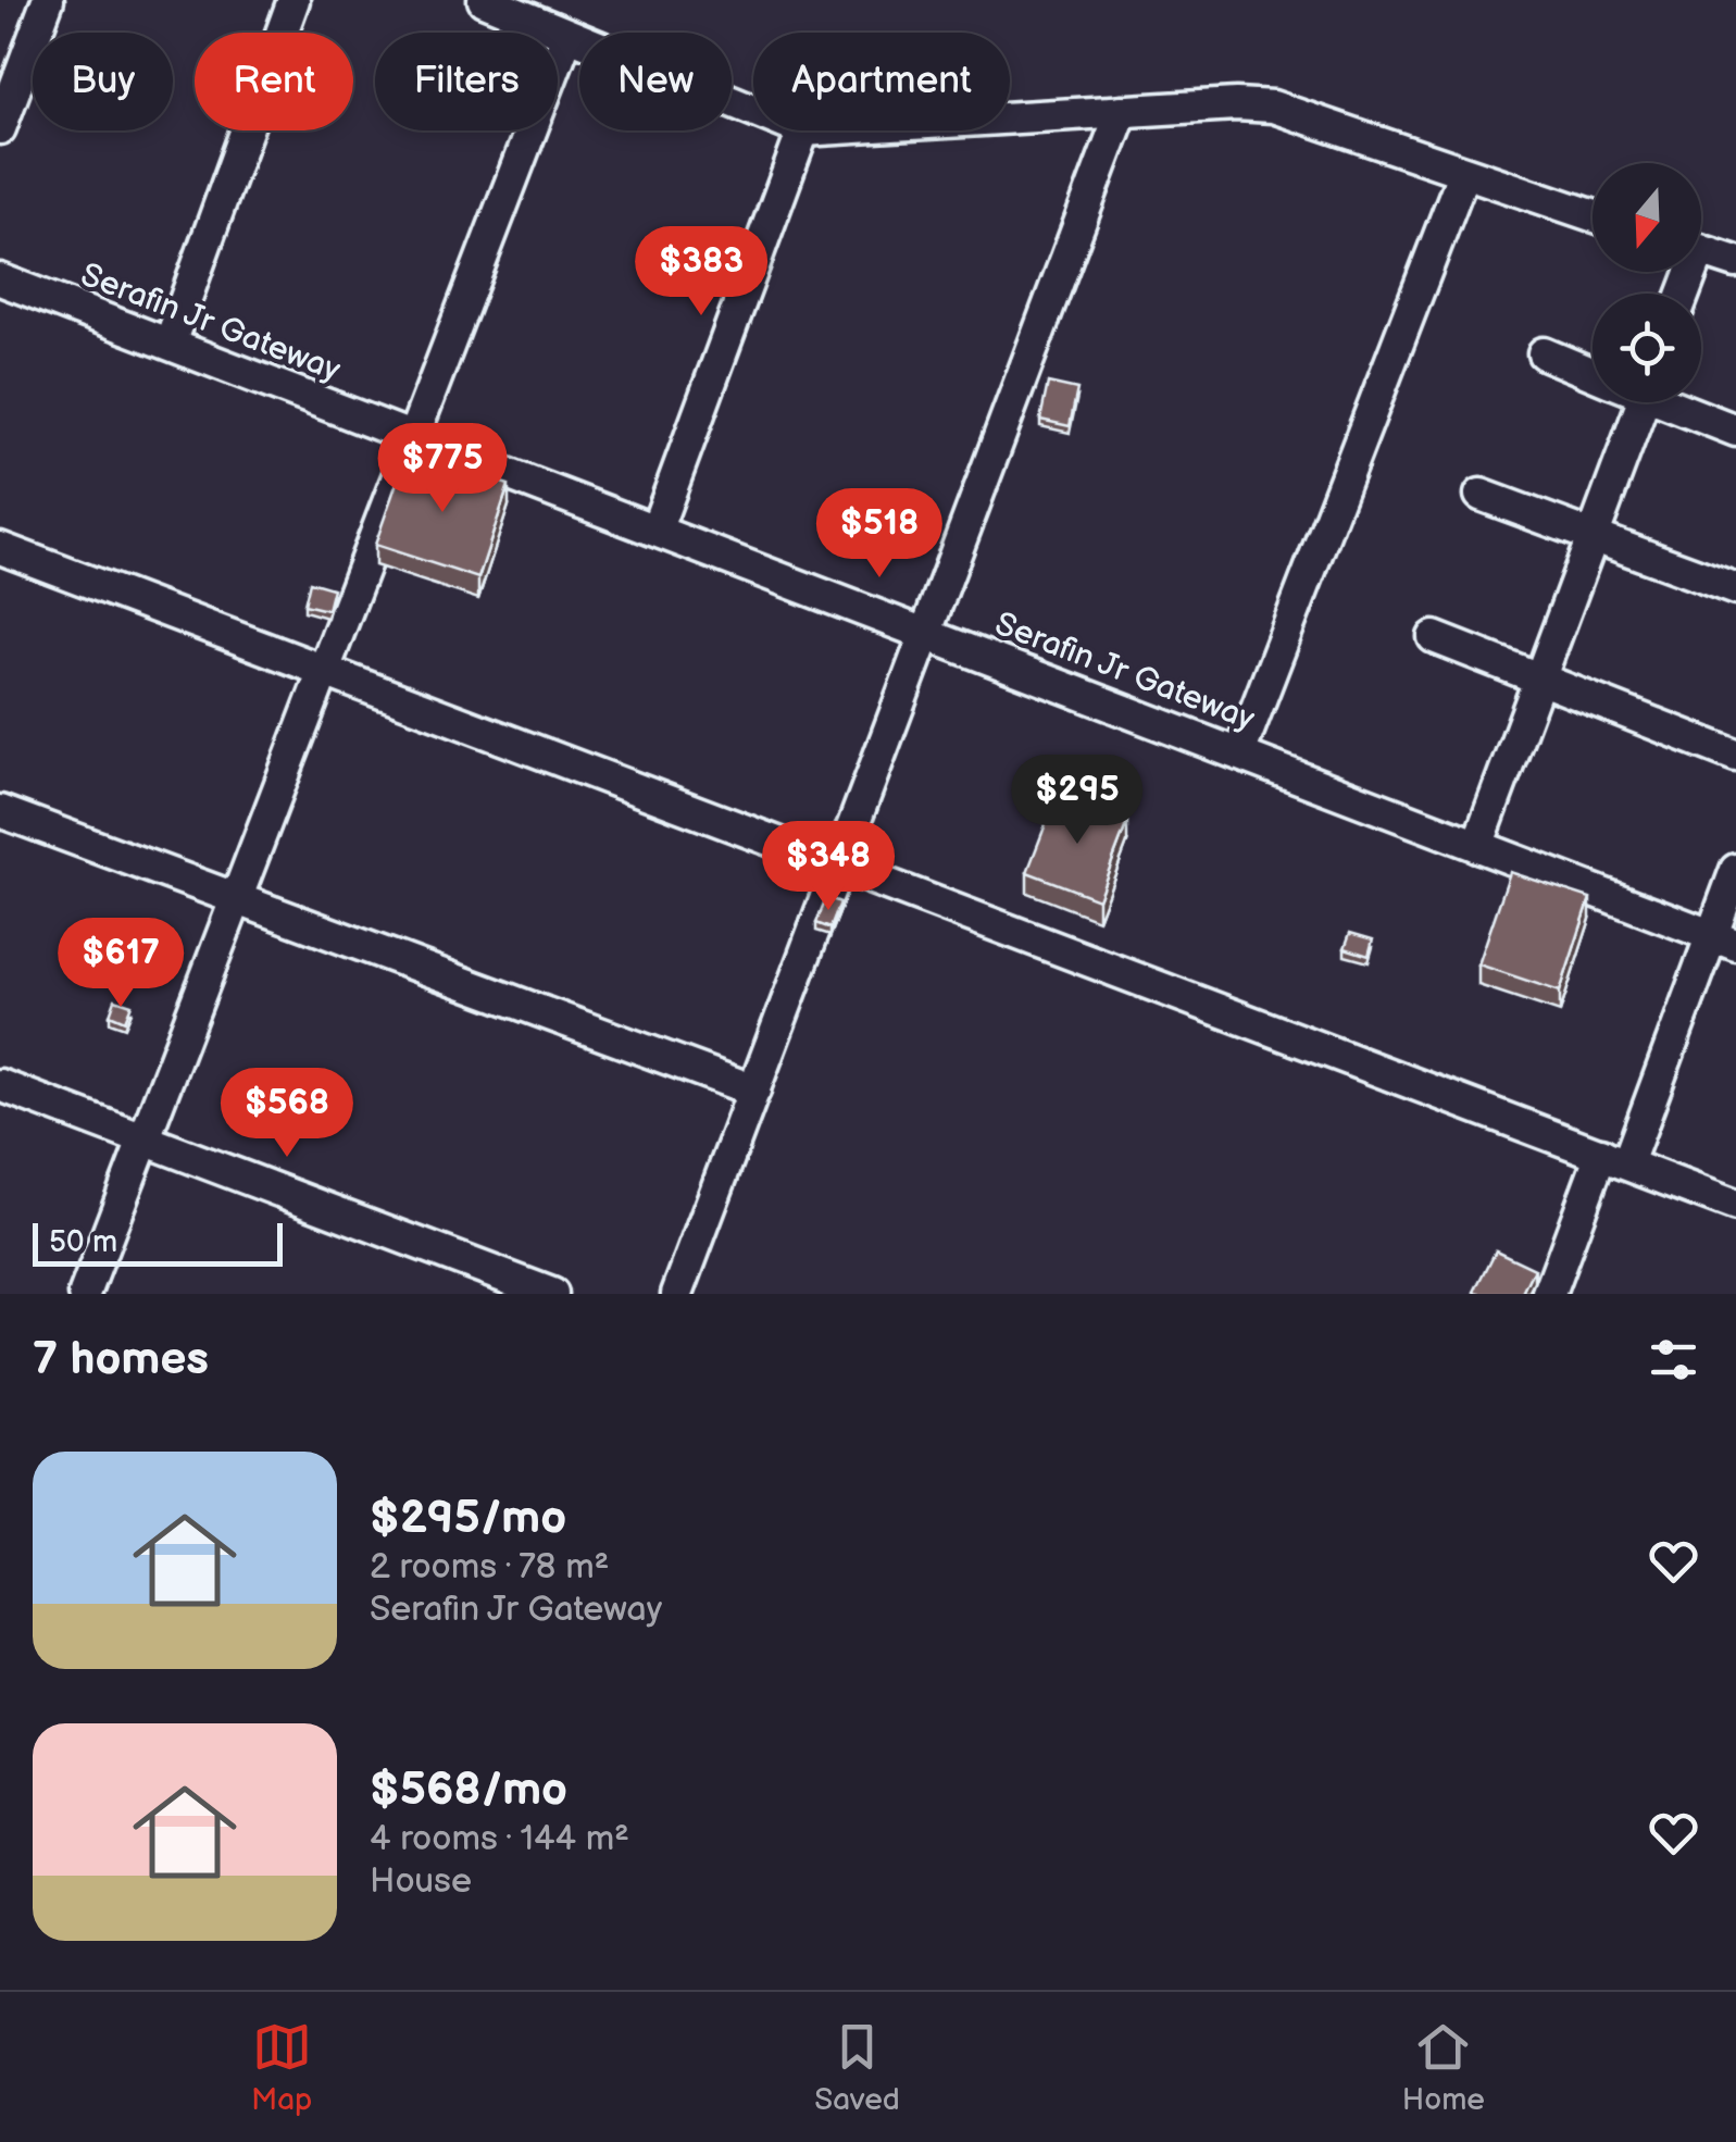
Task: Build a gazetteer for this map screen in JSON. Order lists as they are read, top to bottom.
{
  "streets": {
    "street": ["Serafin Jr Gateway"]
  },
  "scale_bar": "50 m",
  "north": "bottom",
  "page": {
    "chip": [
      "Buy",
      "Rent",
      "Filters",
      "New",
      "Apartment"
    ],
    "price": [
      "$383",
      "$775",
      "$518",
      "$295",
      "$348",
      "$617",
      "$568"
    ],
    "scale": "50 m",
    "heading": "7 homes",
    "list": [
      {
        "name": "$295/mo",
        "note": "2 rooms · 78 m² · Serafin Jr Gateway"
      },
      {
        "name": "$568/mo",
        "note": "4 rooms · 144 m² · House"
      }
    ],
    "tabs": ["Map", "Saved", "Home"]
  }
}
